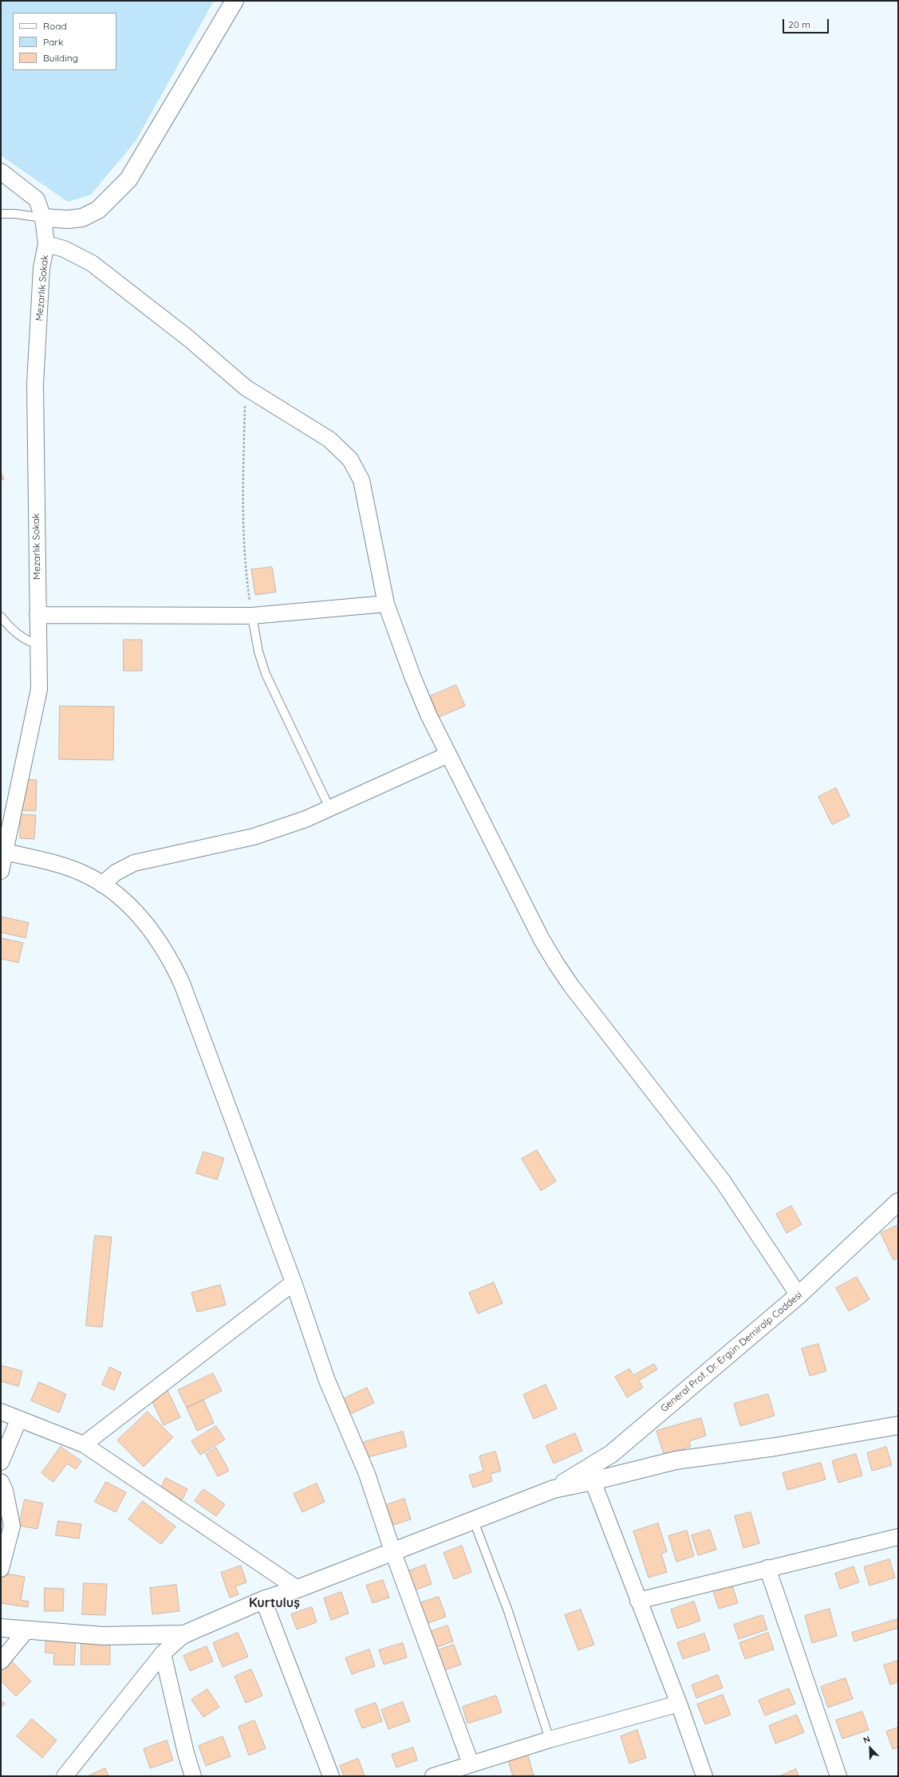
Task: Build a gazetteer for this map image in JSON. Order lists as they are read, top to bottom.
{
  "streets": {
    "street": ["Mezarlık Sokak", "General Prof. Dr. Ergün Demiralp Caddesi"]
  },
  "districts": ["Kurtuluş"],
  "legend": ["Road", "Park", "Building"],
  "scale_bar": "20 m",
  "north": "top left"
}
